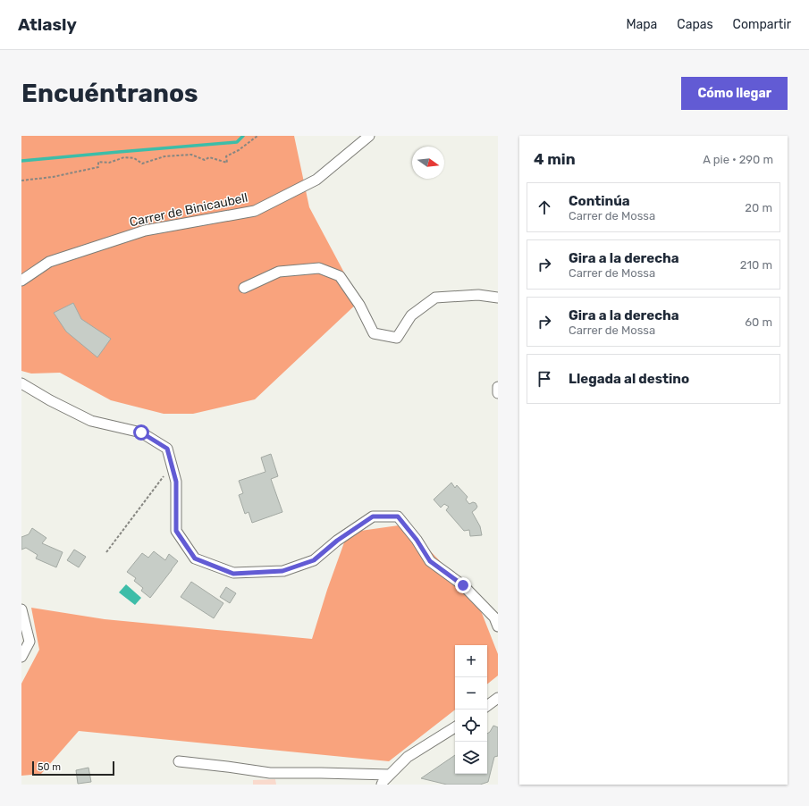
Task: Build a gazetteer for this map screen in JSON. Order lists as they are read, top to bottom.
{
  "streets": {
    "street": ["Carrer de Binicaubell"]
  },
  "scale_bar": "50 m",
  "north": "right",
  "page": {
    "header": "Atlasly",
    "nav": ["Mapa", "Capas", "Compartir"],
    "buttons": "Cómo llegar",
    "title": "Encuéntranos",
    "heading": ["4 min", "A pie · 290 m"],
    "list": [
      ["Continúa", "Carrer de Mossa", "20 m"],
      ["Gira a la derecha", "Carrer de Mossa", "210 m"],
      ["Gira a la derecha", "Carrer de Mossa", "60 m"],
      "Llegada al destino"
    ],
    "map_buttons": ["+", "−"],
    "scale": "50 m"
  }
}
